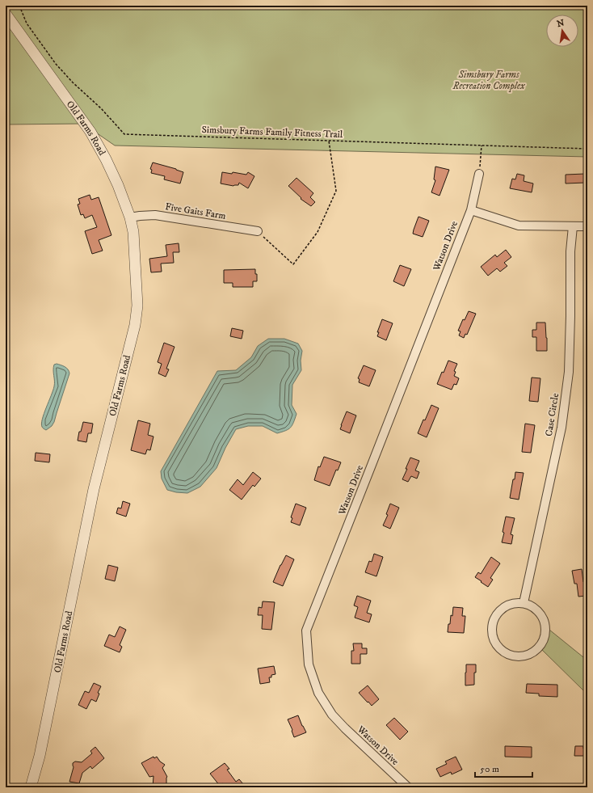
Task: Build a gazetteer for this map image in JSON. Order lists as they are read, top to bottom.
{
  "streets": {
    "street": [
      "Old Farms Road",
      "Five Gaits Farm",
      "Watson Drive",
      "Case Circle"
    ],
    "path": ["Simsbury Farms Family Fitness Trail"]
  },
  "crossings": [
    ["Old Farms Road", "Five Gaits Farm"]
  ],
  "parks": ["Simsbury Farms Recreation Complex"],
  "scale_bar": "50 m",
  "north": "top"
}
